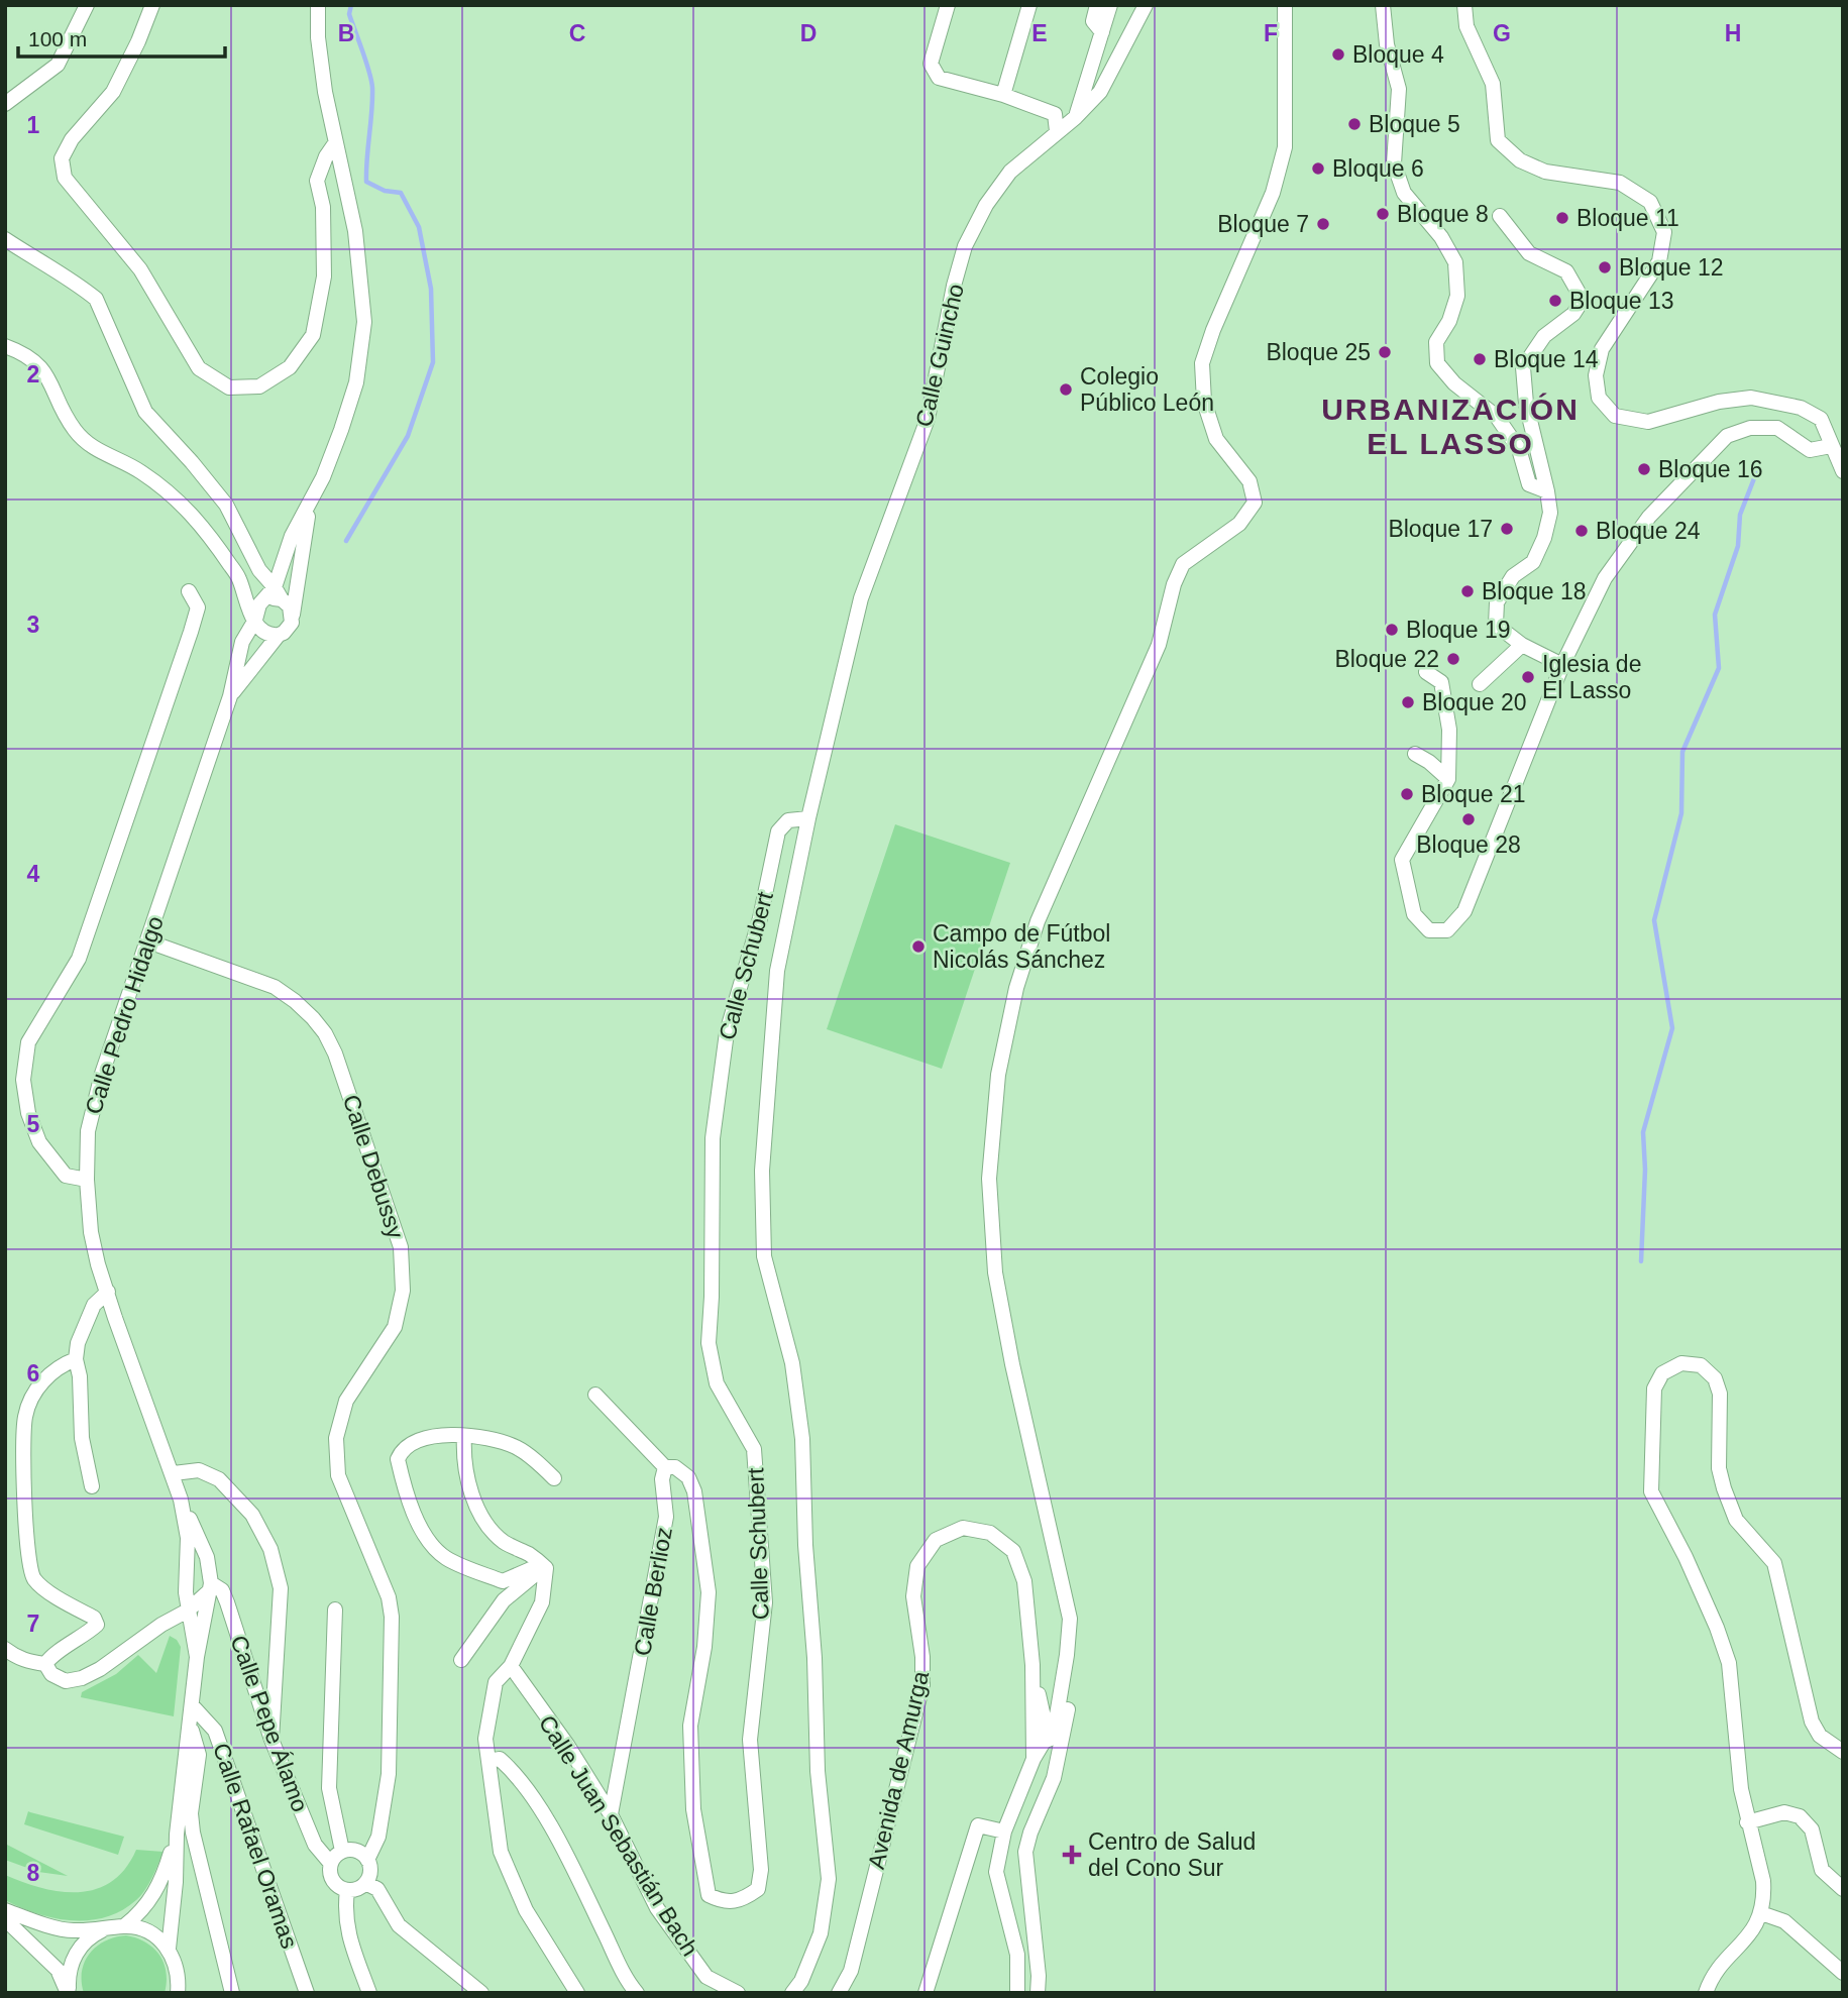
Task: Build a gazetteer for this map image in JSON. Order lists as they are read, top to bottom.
{
  "streets": {
    "street": [
      "Calle Guincho",
      "Calle Schubert",
      "Calle Pedro Hidalgo",
      "Calle Debussy",
      "Calle Berlioz",
      "Calle Pepe Álamo",
      "Avenida de Amurga",
      "Calle Juan Sebastián Bach",
      "Calle Rafael Oramas"
    ]
  },
  "crossings": [
    ["Calle Guincho", "Calle Schubert"],
    ["Calle Schubert", "Calle Berlioz"],
    ["Calle Pedro Hidalgo", "Calle Debussy"],
    ["Calle Pedro Hidalgo", "Calle Pepe Álamo"],
    ["Calle Pedro Hidalgo", "Calle Rafael Oramas"],
    ["Calle Debussy", "Calle Pepe Álamo"],
    ["Calle Berlioz", "Calle Juan Sebastián Bach"]
  ],
  "districts": ["URBANIZACIÓN EL LASSO"],
  "places": {
    "other": [
      "Bloque 4",
      "Bloque 5",
      "Bloque 6",
      "Bloque 8",
      "Bloque 11",
      "Bloque 7",
      "Bloque 12",
      "Bloque 13",
      "Bloque 25",
      "Bloque 14",
      "Colegio Público León",
      "Bloque 16",
      "Bloque 17",
      "Bloque 24",
      "Bloque 18",
      "Bloque 19",
      "Bloque 22",
      "Iglesia de El Lasso",
      "Bloque 20",
      "Bloque 21",
      "Bloque 28",
      "Campo de Fútbol Nicolás Sánchez"
    ],
    "health": ["Centro de Salud del Cono Sur"]
  },
  "scale_bar": "100 m",
  "grid": {
    "columns": [
      "B",
      "C",
      "D",
      "E",
      "F",
      "G",
      "H"
    ],
    "rows": [
      "1",
      "2",
      "3",
      "4",
      "5",
      "6",
      "7",
      "8"
    ]
  }
}
